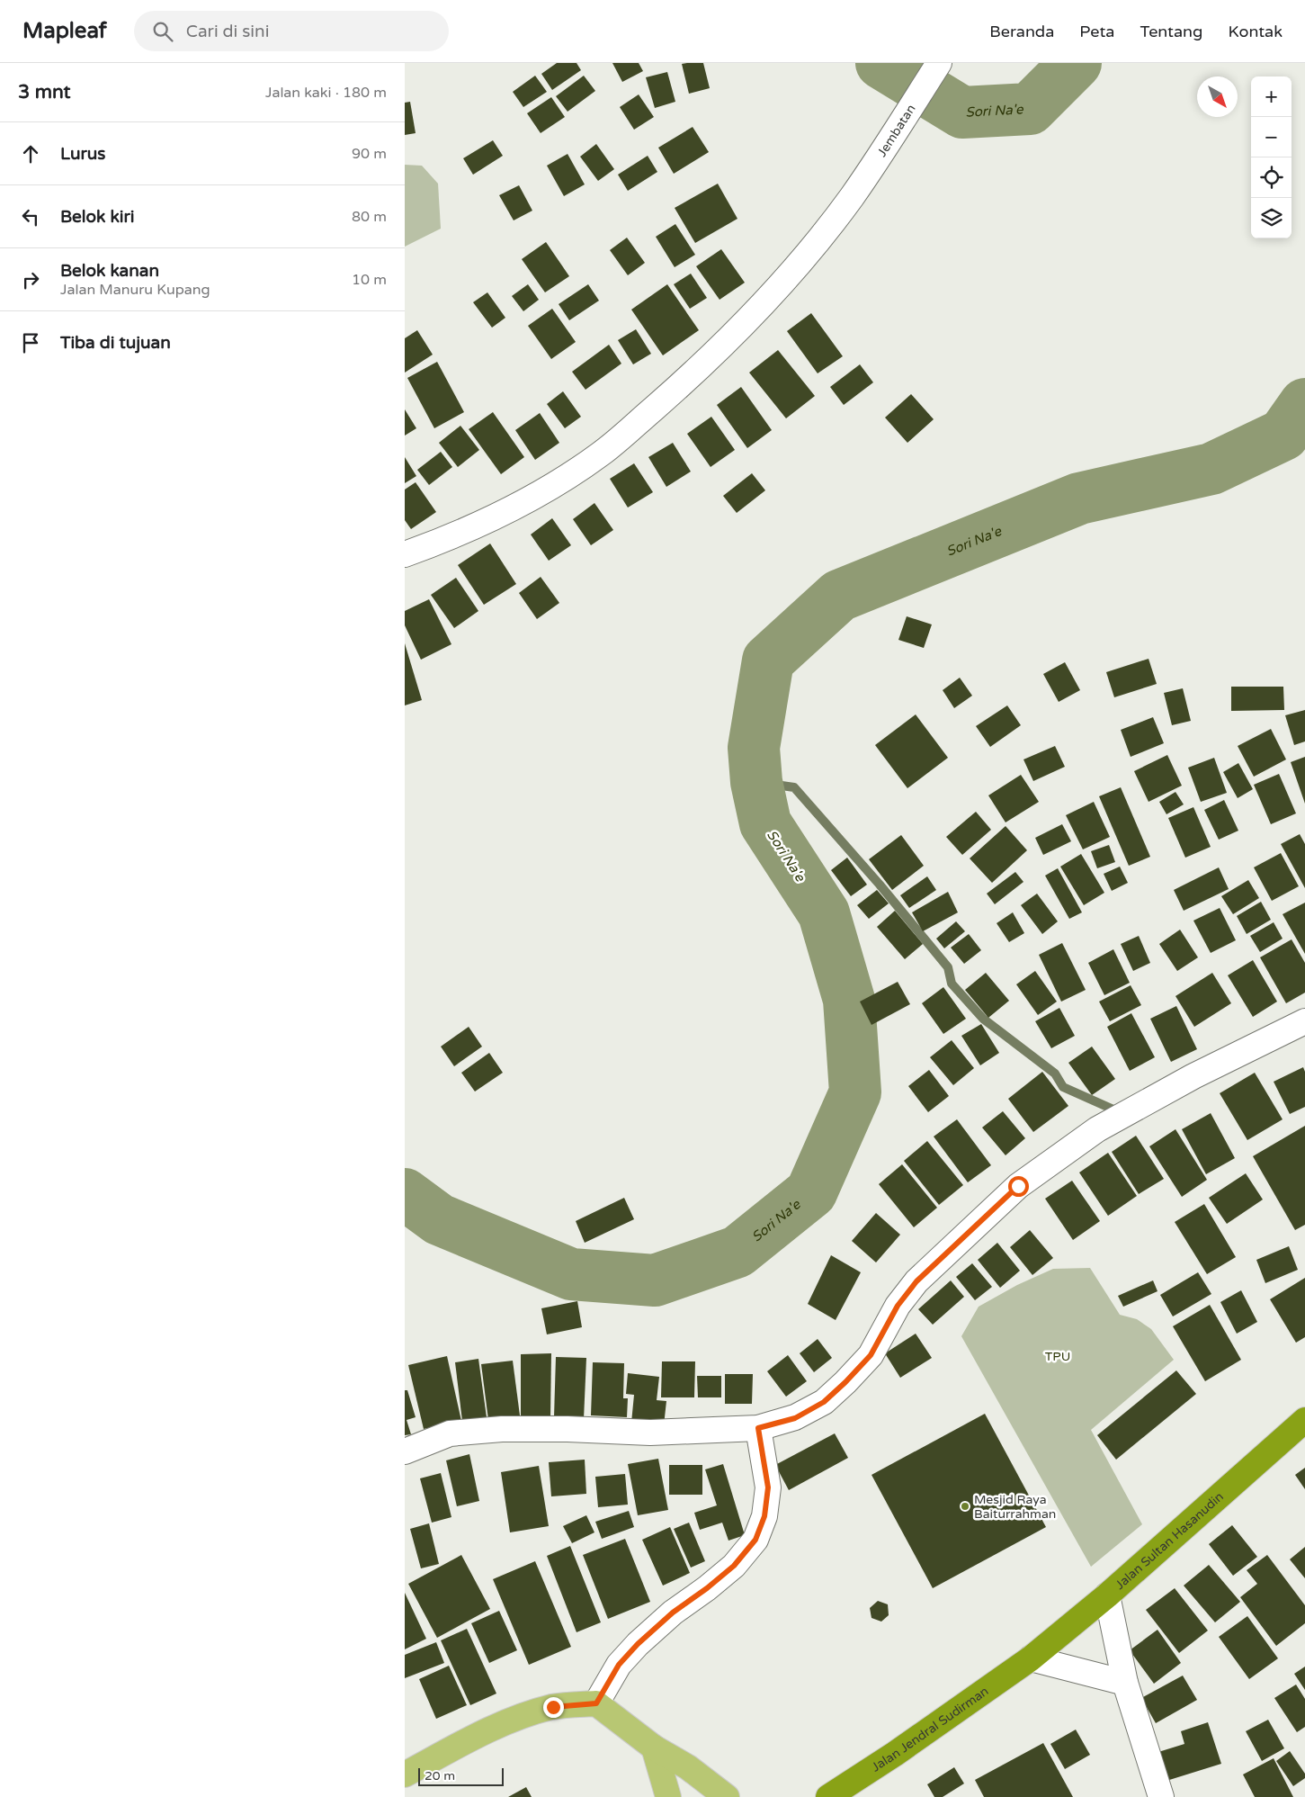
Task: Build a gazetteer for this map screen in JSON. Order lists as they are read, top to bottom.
{
  "streets": {
    "highway": ["Jalan Sultan Hasanudin", "Jalan Jendral Sudirman"],
    "street": ["Jembatan"]
  },
  "crossings": [
    ["Jalan Sultan Hasanudin", "Jalan Jendral Sudirman"]
  ],
  "water": ["Sori Na'e"],
  "parks": ["TPU"],
  "places": ["Mesjid Raya Baiturrahman"],
  "scale_bar": "20 m",
  "north": "bottom right",
  "page": {
    "header": "Mapleaf",
    "search": "Cari di sini",
    "nav": [
      "Beranda",
      "Peta",
      "Tentang",
      "Kontak"
    ],
    "heading": ["3 mnt", "Jalan kaki · 180 m"],
    "map_buttons": ["+", "−"],
    "list": [
      ["Lurus", "90 m"],
      ["Belok kiri", "80 m"],
      ["Belok kanan", "Jalan Manuru Kupang", "10 m"],
      "Tiba di tujuan"
    ],
    "scale": "20 m"
  }
}
